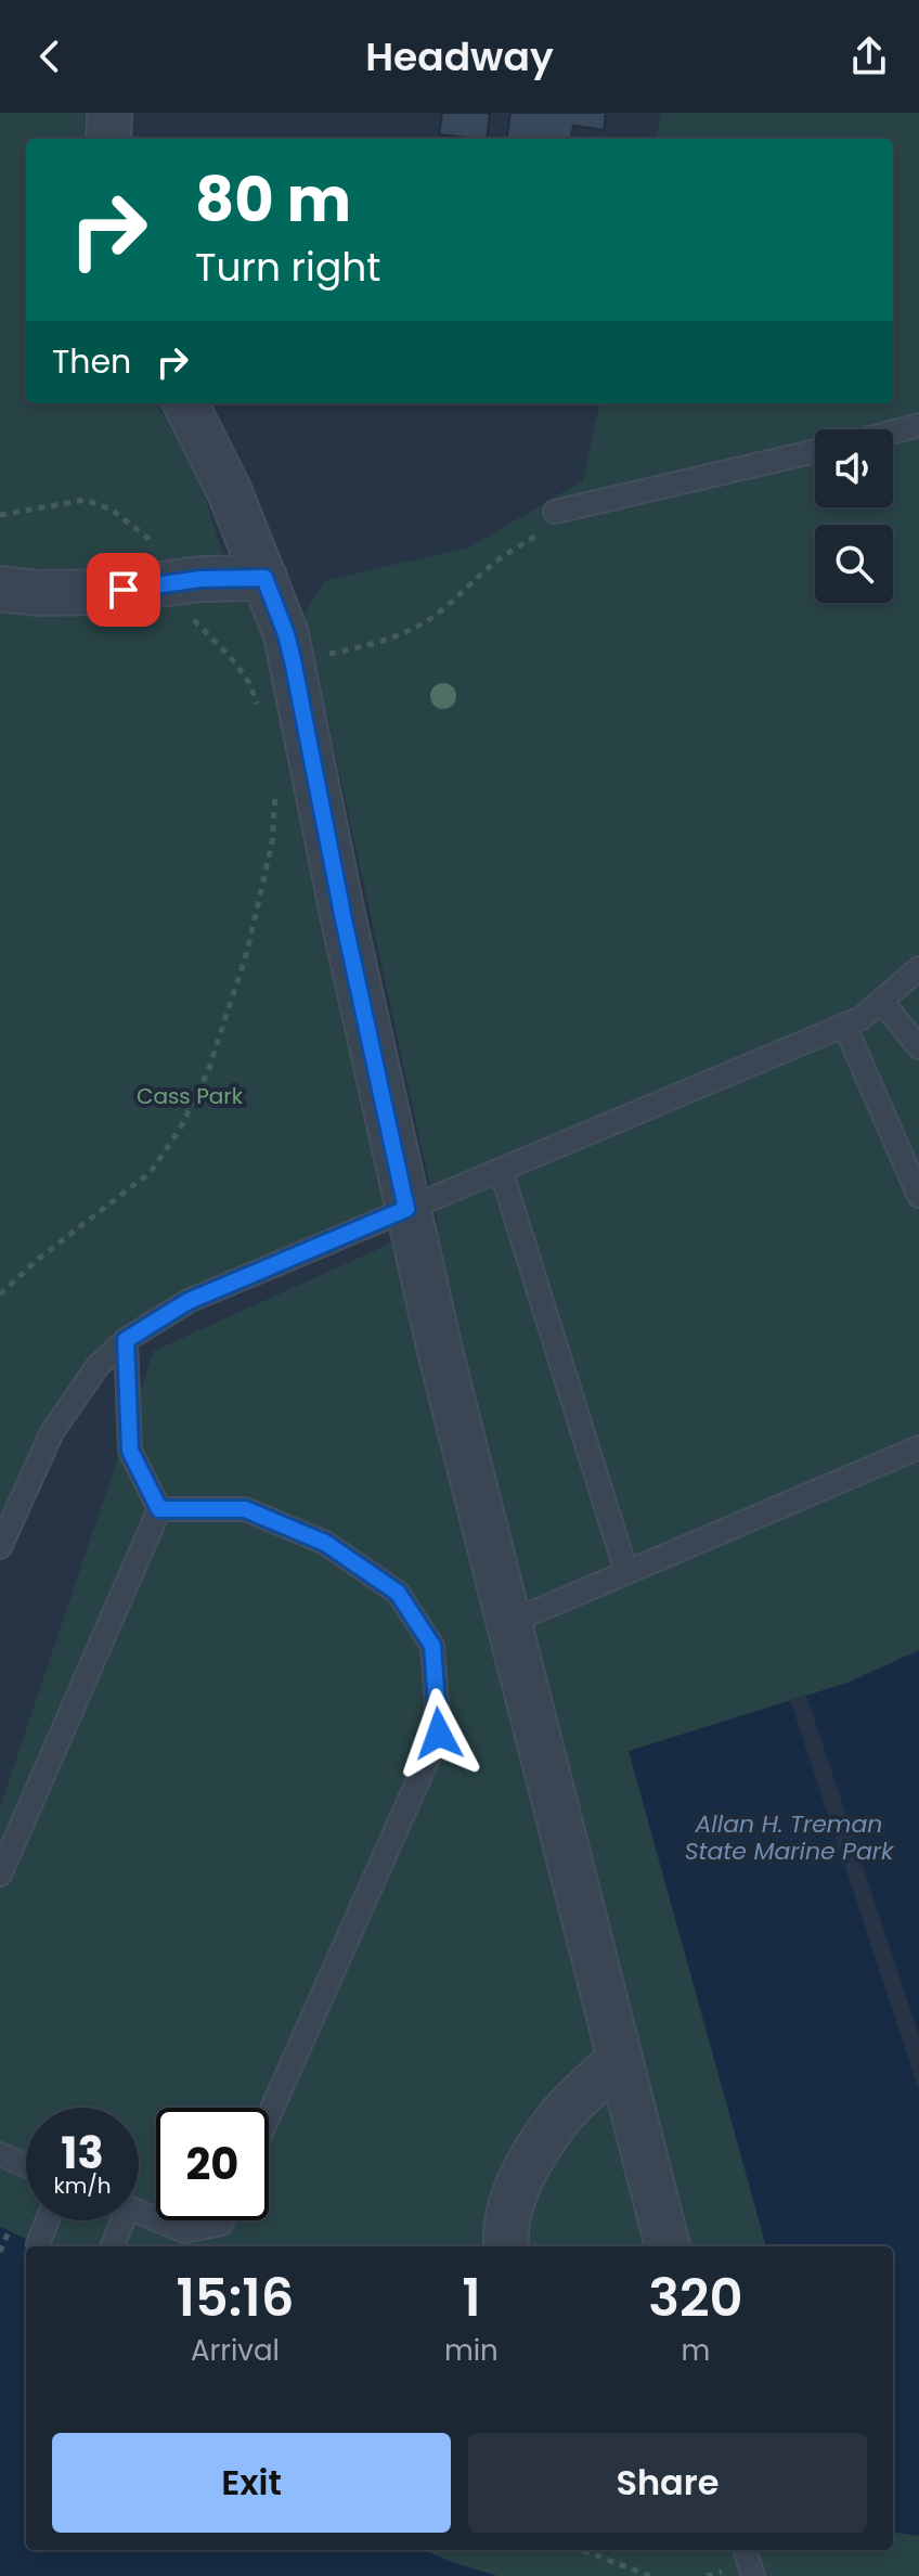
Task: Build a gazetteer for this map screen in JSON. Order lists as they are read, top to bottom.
{
  "water": ["Allan H. Treman State Marine Park"],
  "parks": ["Cass Park"],
  "page": {
    "header": "Headway",
    "turn": ["80 m", "Turn right"],
    "then": "Then",
    "speed": "13 km/h",
    "limit": "20",
    "eta": [
      "15:16",
      "Arrival",
      "1",
      "min",
      "320",
      "m"
    ],
    "buttons": ["Exit", "Share"]
  }
}
